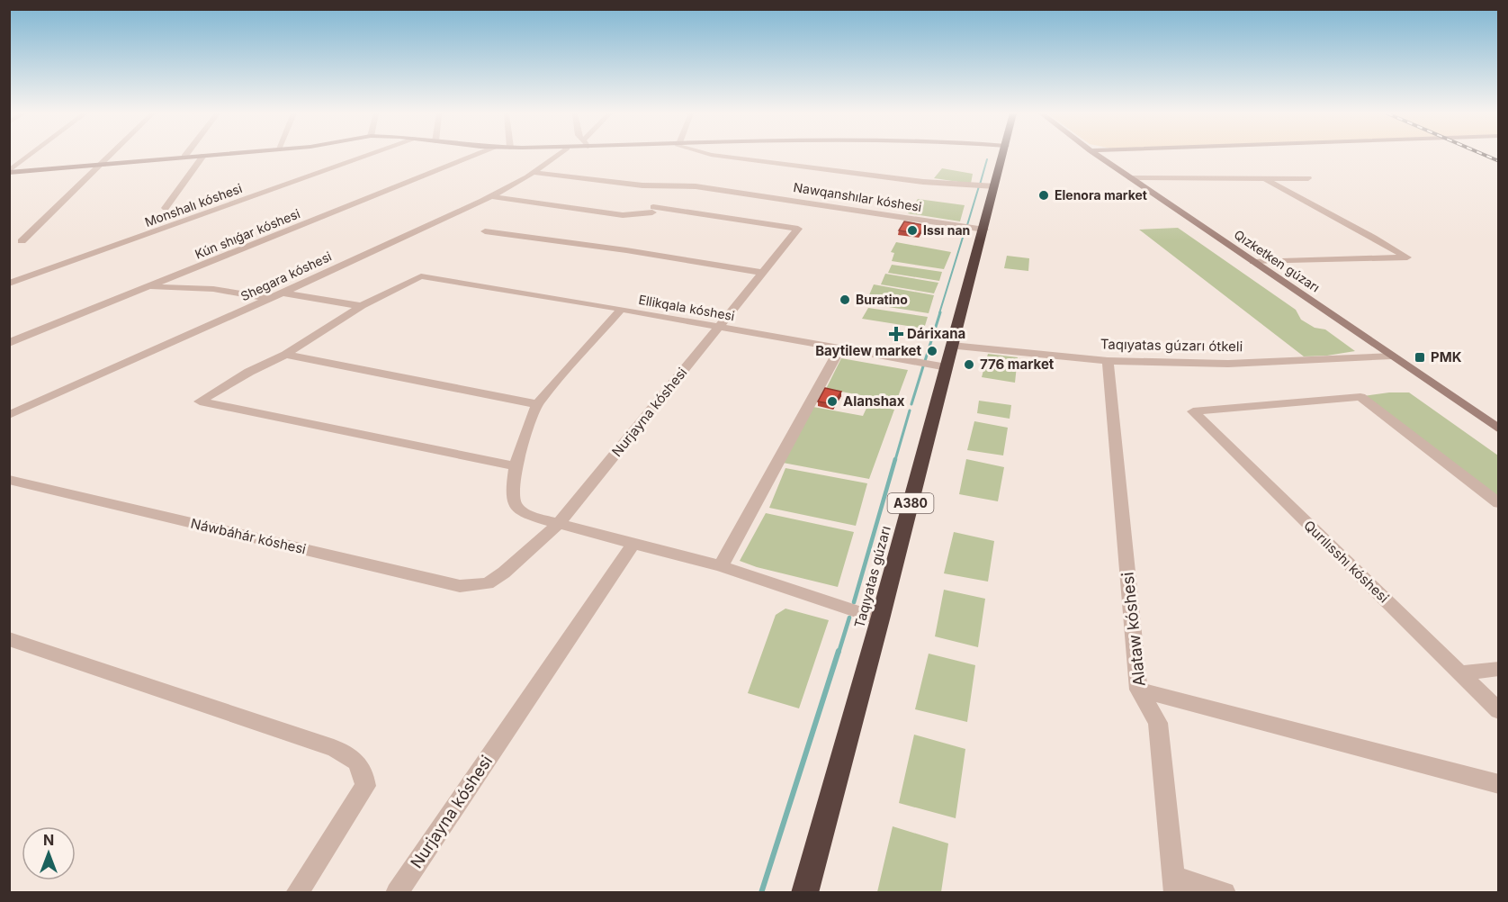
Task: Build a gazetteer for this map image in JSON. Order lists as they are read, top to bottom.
{
  "streets": {
    "highway": ["A380", "Taqıyatas gúzarı"],
    "street": [
      "Nawqanshılar kóshesi",
      "Monshalı kóshesi",
      "Kún shıǵar kóshesi",
      "Qızketken gúzarı",
      "Shegara kóshesi",
      "Ellikqala kóshesi",
      "Taqıyatas gúzarı ótkeli",
      "Nurjayna kóshesi",
      "Náwbáhár kóshesi",
      "Qurılısshı kóshesi",
      "Alataw kóshesi"
    ]
  },
  "crossings": [
    ["Nawqanshılar kóshesi", "Shegara kóshesi"],
    ["Nawqanshılar kóshesi", "Taqıyatas gúzarı"],
    ["Qızketken gúzarı", "Taqıyatas gúzarı ótkeli"],
    ["Shegara kóshesi", "Nurjayna kóshesi"],
    ["Ellikqala kóshesi", "Nurjayna kóshesi"],
    ["Ellikqala kóshesi", "Taqıyatas gúzarı"],
    ["Taqıyatas gúzarı ótkeli", "Taqıyatas gúzarı"],
    ["Taqıyatas gúzarı ótkeli", "Alataw kóshesi"],
    ["Nurjayna kóshesi", "Náwbáhár kóshesi"]
  ],
  "places": {
    "other": [
      "Elenora market",
      "Issı nan",
      "Buratino",
      "Baytilew market",
      "776 market",
      "Alanshax"
    ],
    "health": ["Dárixana"],
    "transit": ["PMK"]
  },
  "north": "top"
}
